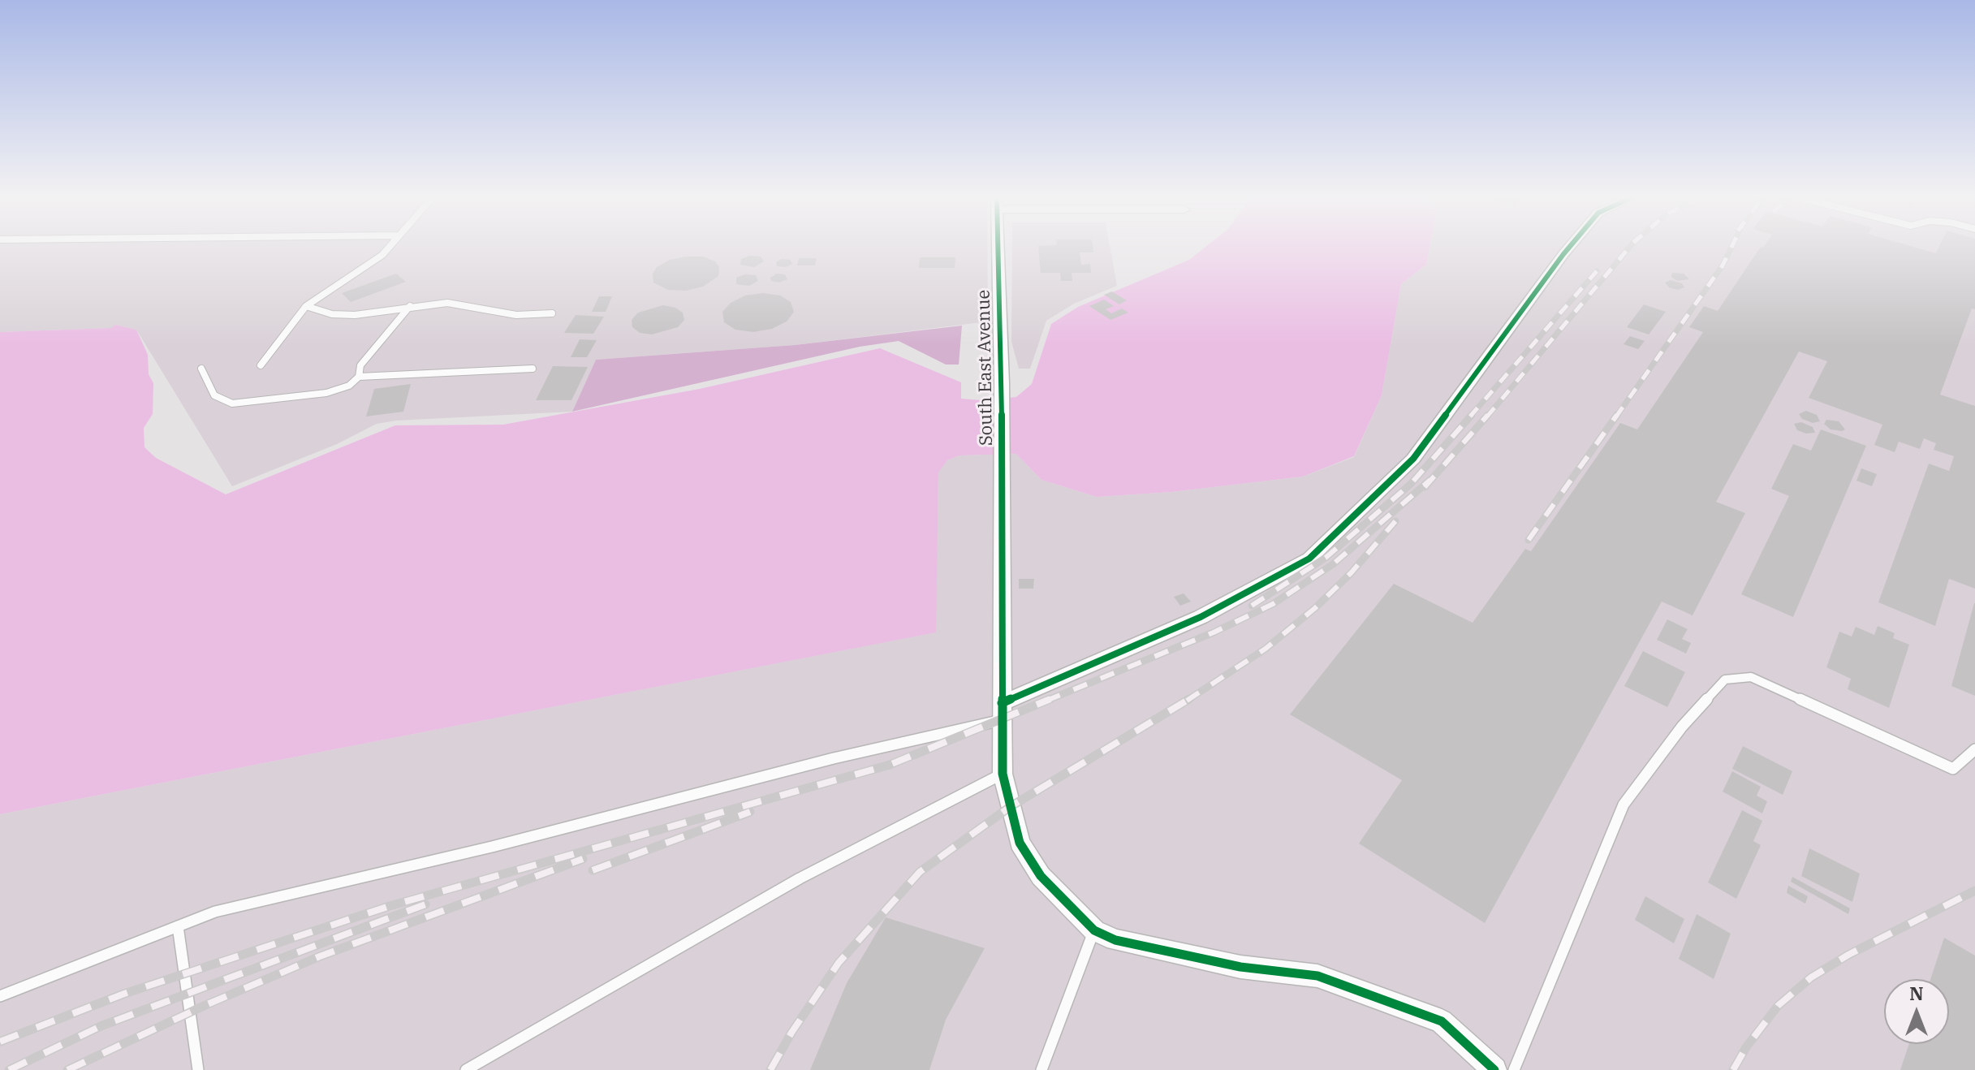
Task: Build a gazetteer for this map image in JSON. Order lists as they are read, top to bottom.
{
  "streets": {
    "street": ["South East Avenue"]
  },
  "north": "top"
}
